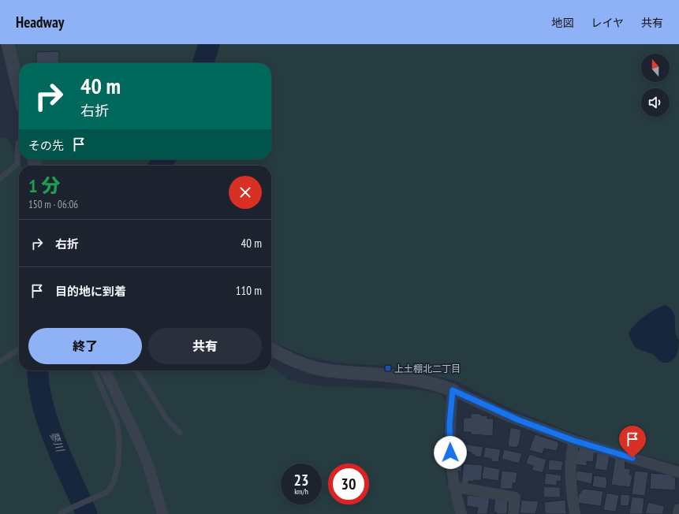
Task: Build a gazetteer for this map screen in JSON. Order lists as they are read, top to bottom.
{
  "water": ["蓼川"],
  "places": {
    "transit": ["上土棚北二丁目"]
  },
  "north": "top",
  "page": {
    "header": "Headway",
    "nav": ["地図", "レイヤ", "共有"],
    "turn": ["40 m", "右折"],
    "then": "その先",
    "heading": ["1 分", "150 m · 06:06"],
    "list": [
      {
        "name": "右折",
        "value": "40 m"
      },
      {
        "name": "目的地に到着",
        "value": "110 m"
      }
    ],
    "buttons": ["終了", "共有"],
    "speed": "23 km/h",
    "limit": "30"
  }
}
